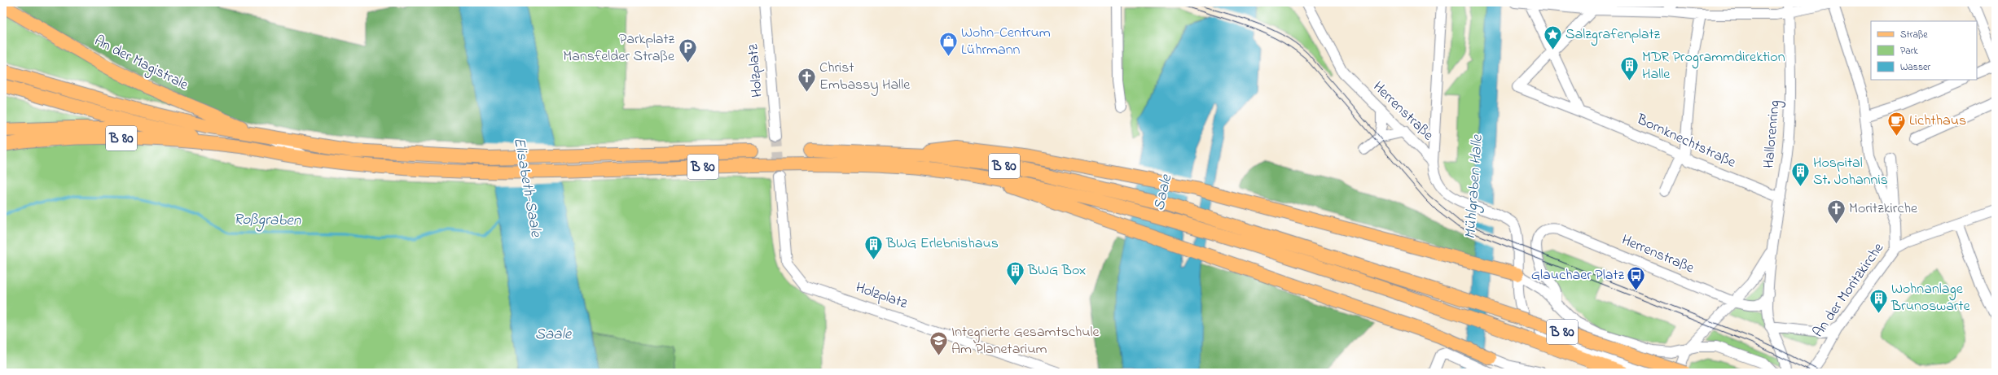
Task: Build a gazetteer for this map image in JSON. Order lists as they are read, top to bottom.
{
  "streets": {
    "main road": ["An der Magistrale", "B 80"],
    "street": [
      "Holzplatz",
      "Herrenstraße",
      "Hallorenring",
      "Bornknechtstraße",
      "An der Moritzkirche"
    ]
  },
  "crossings": [
    ["Herrenstraße", "Hallorenring"],
    ["Hallorenring", "Bornknechtstraße"]
  ],
  "water": [
    "Elisabeth-Saale",
    "Mühlgraben Halle",
    "Saale",
    "Roßgraben"
  ],
  "places": {
    "place": ["Salzgrafenplatz"],
    "shop": ["Wohn-Centrum Lührmann"],
    "parking": ["Parkplatz Mansfelder Straße"],
    "building": [
      "MDR Programmdirektion Halle",
      "Hospital St. Johannis",
      "BWG Erlebnishaus",
      "BWG Box",
      "Wohnanlage Brunoswarte"
    ],
    "church": ["Christ Embassy Halle", "Moritzkirche"],
    "cafe": ["Lichthaus"],
    "bus stop": ["Glauchaer Platz"],
    "school or university": ["Integrierte Gesamtschule Am Planetarium"]
  },
  "legend": ["Straße", "Park", "Wasser"]
}
